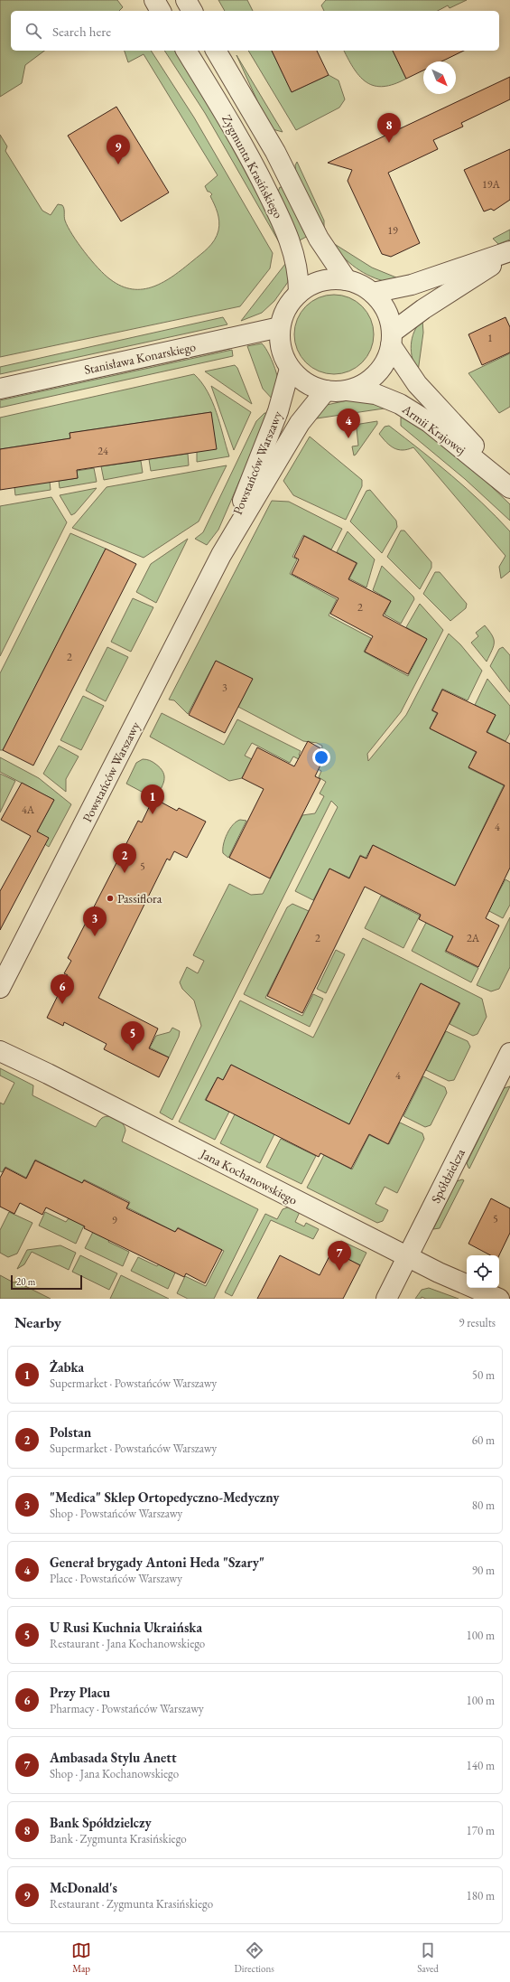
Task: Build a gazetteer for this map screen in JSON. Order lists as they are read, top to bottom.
{
  "streets": {
    "street": [
      "Zygmunta Krasińskiego",
      "Stanisława Konarskiego",
      "Armii Krajowej",
      "Powstańców Warszawy",
      "Spółdzielcza",
      "Jana Kochanowskiego"
    ]
  },
  "crossings": [
    ["Zygmunta Krasińskiego", "Stanisława Konarskiego"],
    ["Zygmunta Krasińskiego", "Armii Krajowej"],
    ["Zygmunta Krasińskiego", "Powstańców Warszawy"],
    ["Stanisława Konarskiego", "Armii Krajowej"],
    ["Stanisława Konarskiego", "Powstańców Warszawy"],
    ["Armii Krajowej", "Powstańców Warszawy"],
    ["Spółdzielcza", "Jana Kochanowskiego"]
  ],
  "places": ["Passiflora"],
  "house_numbers": [
    "19A",
    "19",
    "1",
    "24",
    "2",
    "2",
    "3",
    "4A",
    "4",
    "5",
    "2",
    "2A",
    "4",
    "5",
    "9"
  ],
  "scale_bar": "20 m",
  "north": "bottom right",
  "page": {
    "search": "Search here",
    "pins": [
      "8",
      "9",
      "4",
      "1",
      "2",
      "3",
      "6",
      "5",
      "7"
    ],
    "scale": "20 m",
    "heading": ["Nearby", "9 results"],
    "list": [
      {
        "mark": "1",
        "name": "Żabka",
        "note": "Supermarket · Powstańców Warszawy",
        "value": "50 m"
      },
      {
        "mark": "2",
        "name": "Polstan",
        "note": "Supermarket · Powstańców Warszawy",
        "value": "60 m"
      },
      {
        "mark": "3",
        "name": "\"Medica\" Sklep Ortopedyczno-Medyczny",
        "note": "Shop · Powstańców Warszawy",
        "value": "80 m"
      },
      {
        "mark": "4",
        "name": "Generał brygady Antoni Heda \"Szary\"",
        "note": "Place · Powstańców Warszawy",
        "value": "90 m"
      },
      {
        "mark": "5",
        "name": "U Rusi Kuchnia Ukraińska",
        "note": "Restaurant · Jana Kochanowskiego",
        "value": "100 m"
      },
      {
        "mark": "6",
        "name": "Przy Placu",
        "note": "Pharmacy · Powstańców Warszawy",
        "value": "100 m"
      },
      {
        "mark": "7",
        "name": "Ambasada Stylu Anett",
        "note": "Shop · Jana Kochanowskiego",
        "value": "140 m"
      },
      {
        "mark": "8",
        "name": "Bank Spółdzielczy",
        "note": "Bank · Zygmunta Krasińskiego",
        "value": "170 m"
      },
      {
        "mark": "9",
        "name": "McDonald's",
        "note": "Restaurant · Zygmunta Krasińskiego",
        "value": "180 m"
      }
    ],
    "nav": ["Map", "Directions", "Saved"]
  }
}
